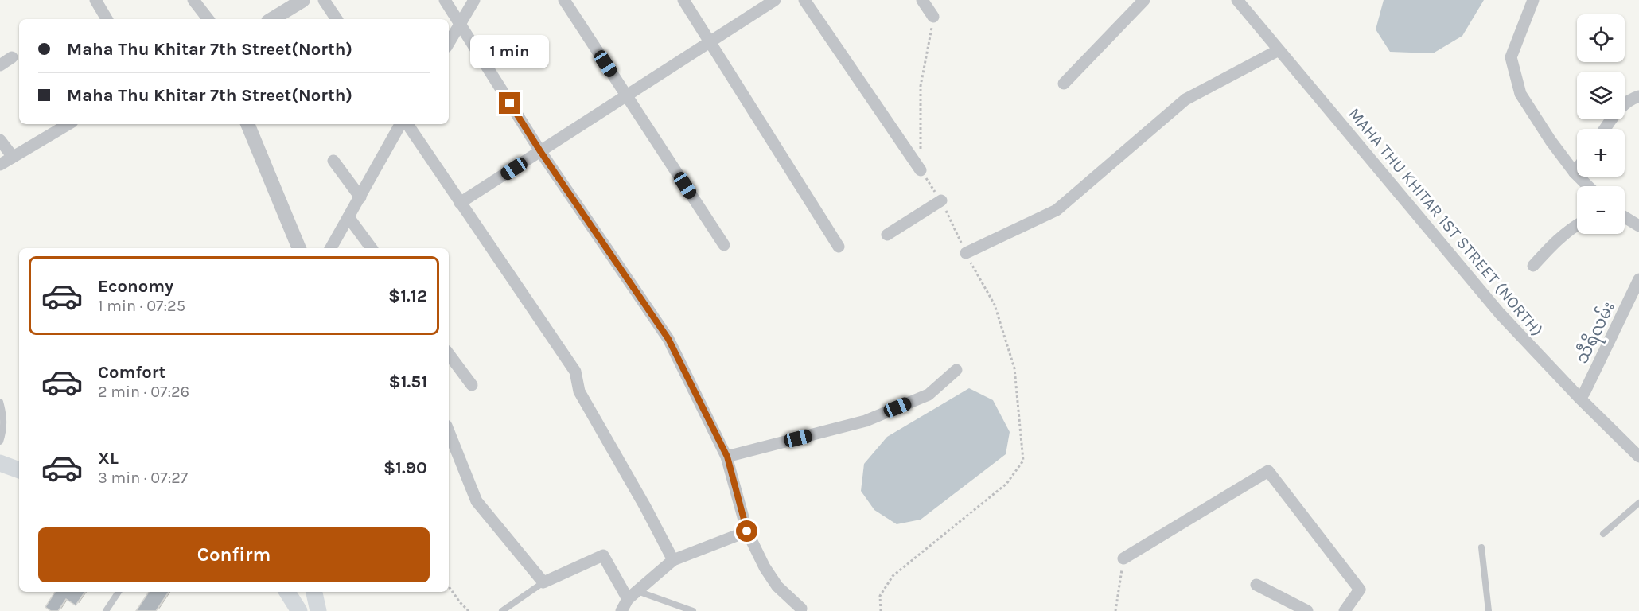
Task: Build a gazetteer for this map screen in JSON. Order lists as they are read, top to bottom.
{
  "streets": {
    "street": ["MAHA THU KHITAR 1ST STREET (NORTH)", "သီရိလမ်း"]
  },
  "crossings": [
    ["MAHA THU KHITAR 1ST STREET (NORTH)", "သီရိလမ်း"]
  ],
  "page": {
    "map_buttons": ["+", "−"],
    "banner": ["Maha Thu Khitar 7th Street(North)", "Maha Thu Khitar 7th Street(North)"],
    "bubble": "1 min",
    "list": [
      {
        "name": "Economy",
        "note": "1 min · 07:25",
        "value": "$1.12"
      },
      {
        "name": "Comfort",
        "note": "2 min · 07:26",
        "value": "$1.51"
      },
      {
        "name": "XL",
        "note": "3 min · 07:27",
        "value": "$1.90"
      }
    ],
    "buttons": "Confirm"
  }
}
